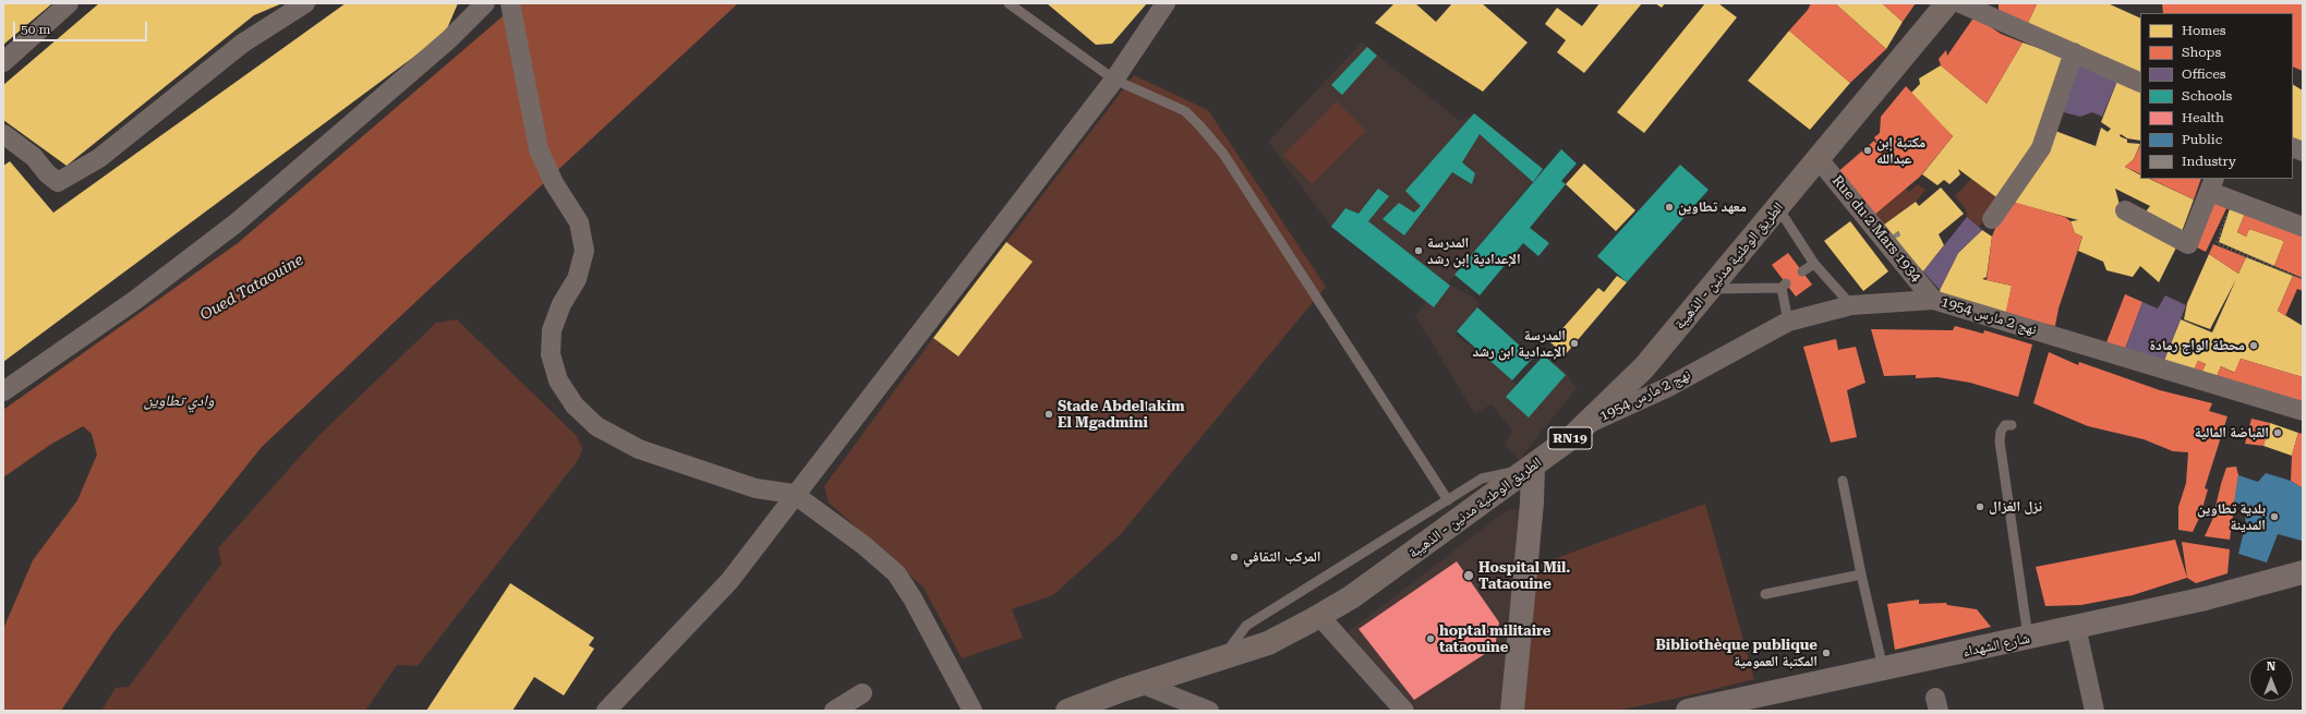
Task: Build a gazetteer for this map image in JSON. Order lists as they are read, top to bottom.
{
  "streets": {
    "main road": ["الطريق الوطنية مدنين - الذهيبة", "RN19", "شارع الشهداء"],
    "street": ["Rue du 2 Mars 1934", "نهج 2 مارس 1954"]
  },
  "crossings": [
    ["Rue du 2 Mars 1934", "الطريق الوطنية مدنين - الذهيبة"],
    ["Rue du 2 Mars 1934", "نهج 2 مارس 1954"],
    ["الطريق الوطنية مدنين - الذهيبة", "نهج 2 مارس 1954"]
  ],
  "water": ["Oued Tataouine", "وادي تطاوين"],
  "places": [
    "مكتبة إبن عبدالله",
    "معهد تطاوين",
    "المدرسة الإعدادية إبن رشد",
    "المدرسة الإعدادية ابن رشد",
    "محطة الواج رمادة",
    "Stade Abdelاakim El Mgadmini",
    "القباضة المالية",
    "نزل الغزال",
    "بلدية تطاوين المدينة",
    "المركب الثقافي",
    "Hospital Mil. Tataouine",
    "hoptal militaire tataouine",
    "Bibliothèque publique المكتبة العمومية"
  ],
  "legend": [
    "Homes",
    "Shops",
    "Offices",
    "Schools",
    "Health",
    "Public",
    "Industry"
  ],
  "scale_bar": "50 m",
  "north": "top"
}
